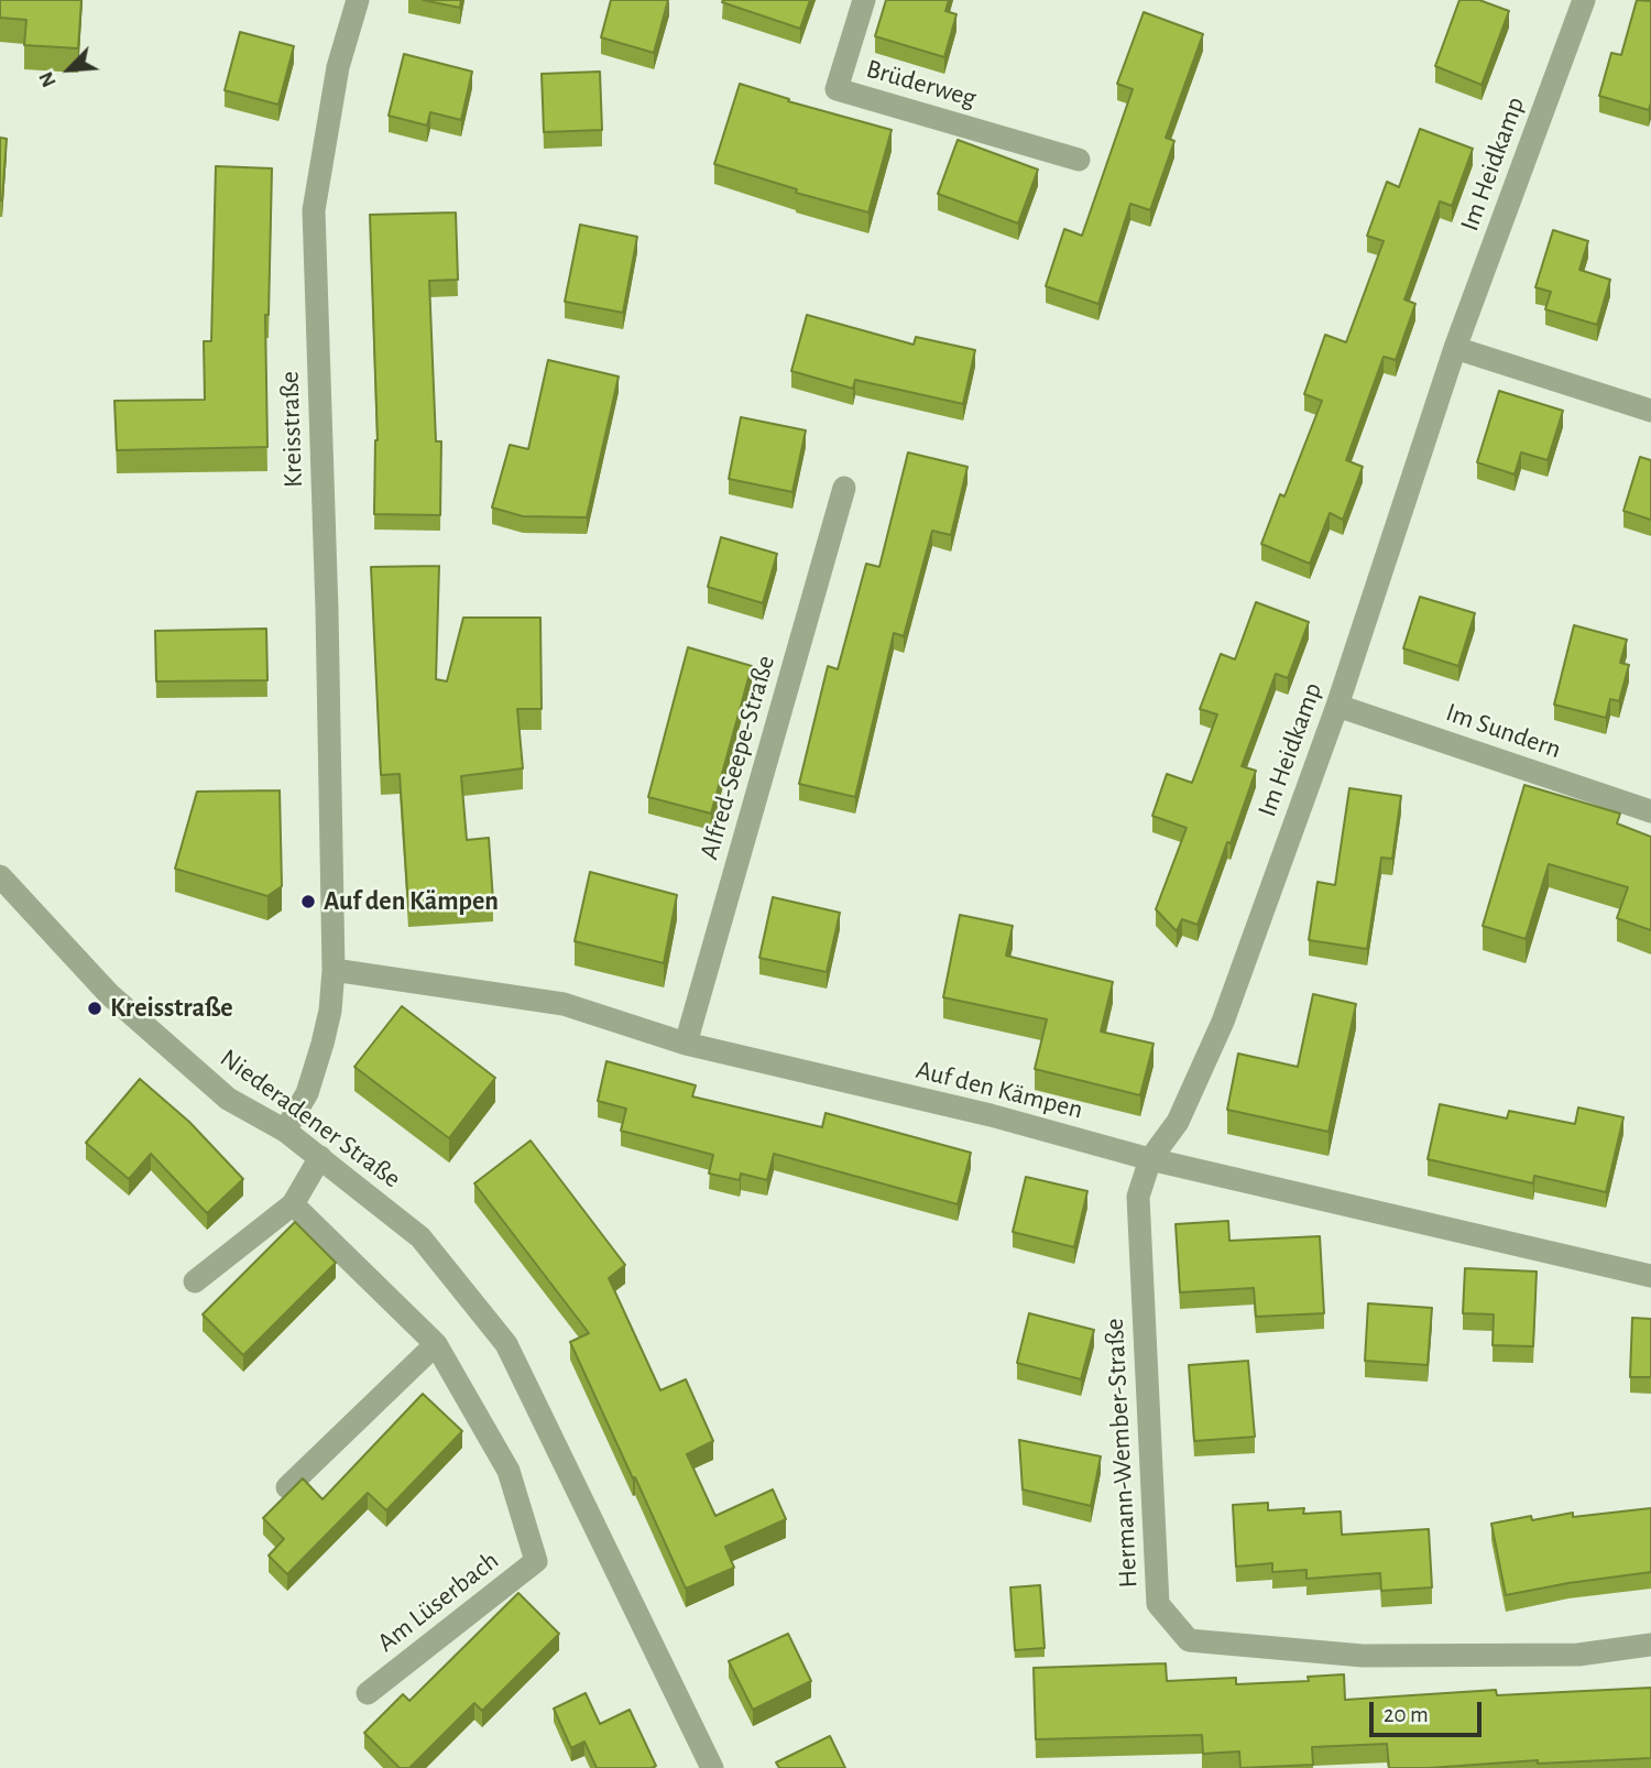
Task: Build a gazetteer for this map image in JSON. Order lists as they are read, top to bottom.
{
  "streets": {
    "street": [
      "Brüderweg",
      "Im Heidkamp",
      "Kreisstraße",
      "Im Sundern",
      "Alfred-Seepe-Straße",
      "Auf den Kämpen",
      "Niederadener Straße",
      "Hermann-Wember-Straße",
      "Am Lüserbach"
    ]
  },
  "crossings": [
    ["Im Heidkamp", "Im Sundern"],
    ["Im Heidkamp", "Auf den Kämpen"],
    ["Im Heidkamp", "Hermann-Wember-Straße"],
    ["Kreisstraße", "Auf den Kämpen"],
    ["Kreisstraße", "Niederadener Straße"],
    ["Alfred-Seepe-Straße", "Auf den Kämpen"],
    ["Auf den Kämpen", "Hermann-Wember-Straße"]
  ],
  "places": ["Auf den Kämpen", "Kreisstraße"],
  "scale_bar": "20 m",
  "north": "bottom left"
}
